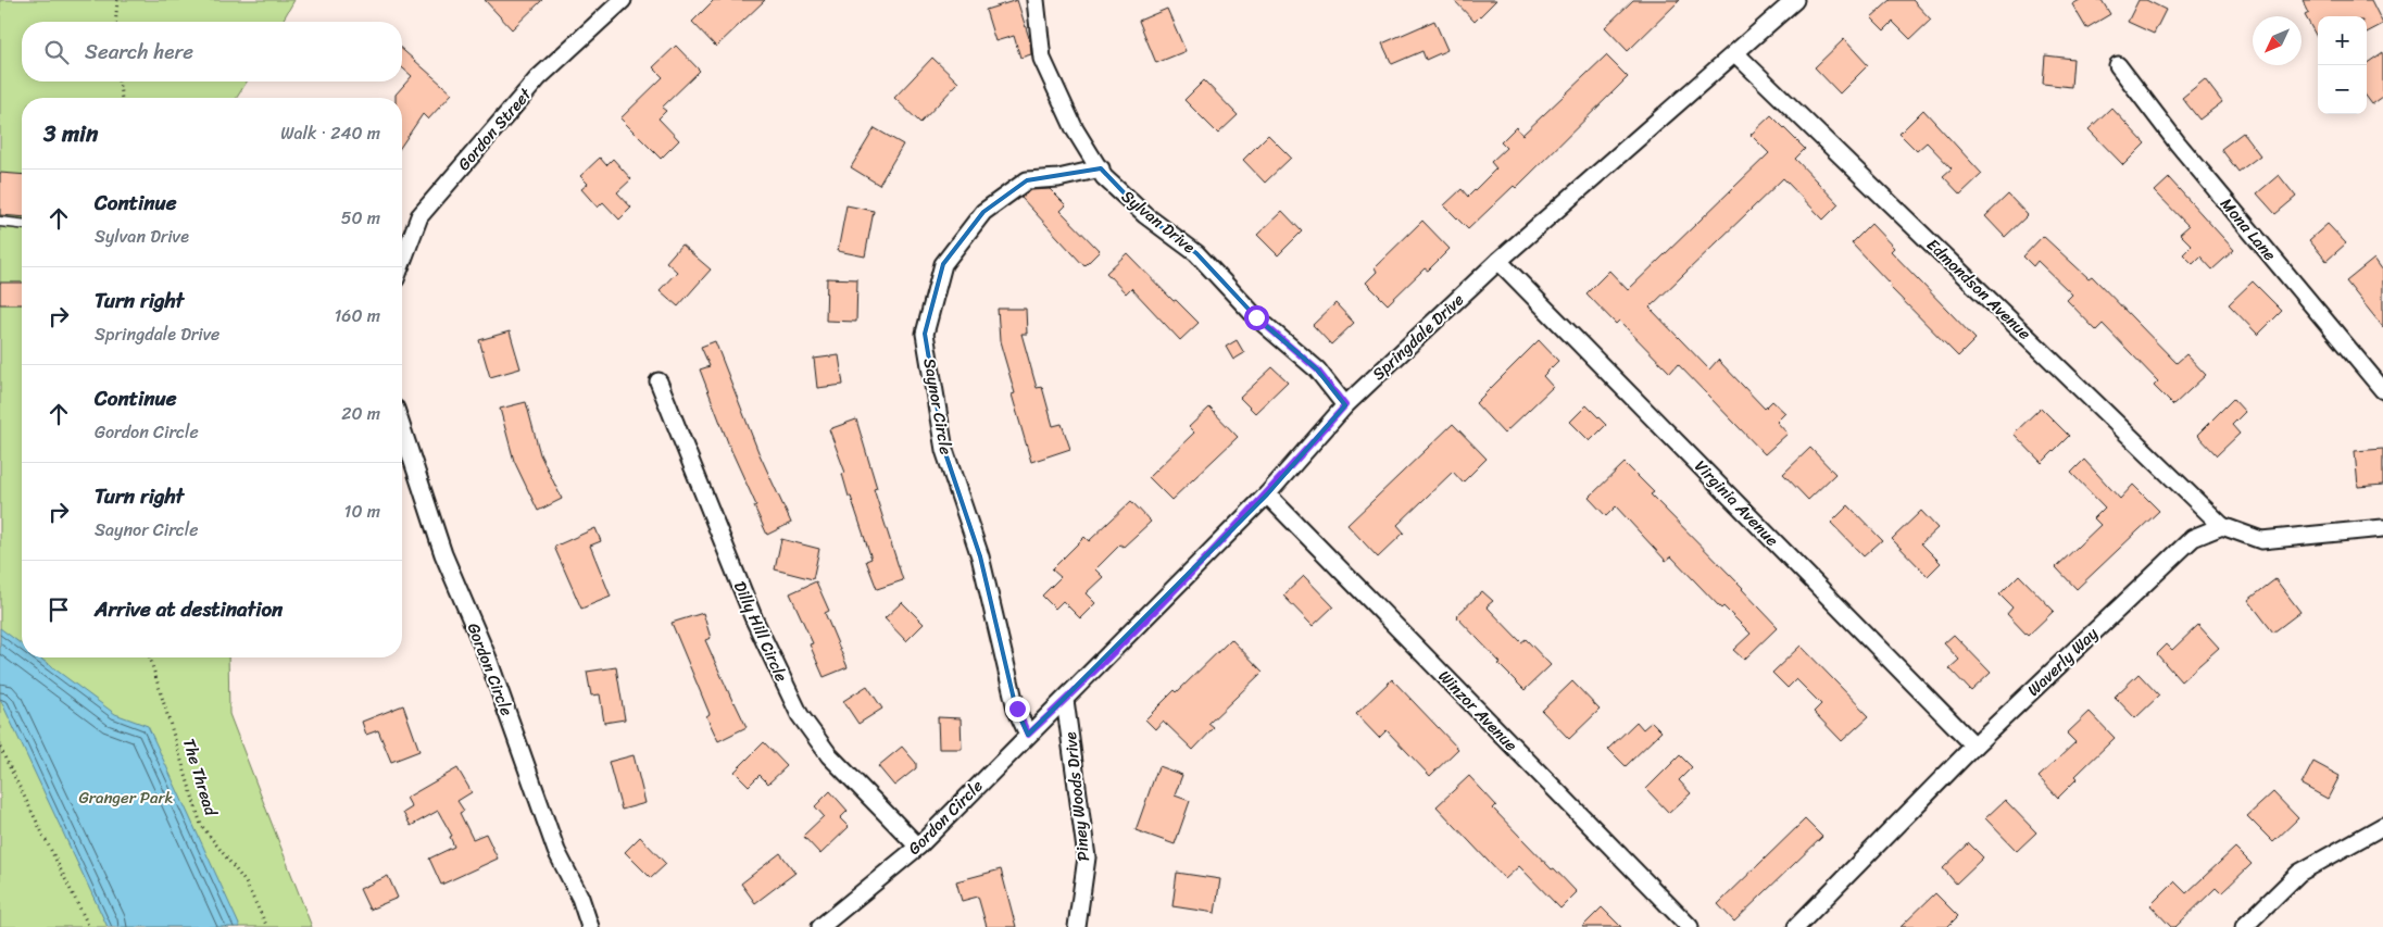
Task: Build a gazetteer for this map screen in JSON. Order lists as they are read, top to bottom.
{
  "streets": {
    "street": [
      "Gordon Street",
      "Sylvan Drive",
      "Mona Lane",
      "Edmondson Avenue",
      "Springdale Drive",
      "Saynor Circle",
      "Virginia Avenue",
      "Dilly Hill Circle",
      "Waverly Way",
      "Gordon Circle",
      "Winzor Avenue",
      "Piney Woods Drive"
    ],
    "path": ["The Thread"]
  },
  "crossings": [
    ["Sylvan Drive", "Springdale Drive"],
    ["Sylvan Drive", "Saynor Circle"],
    ["Edmondson Avenue", "Springdale Drive"],
    ["Edmondson Avenue", "Waverly Way"],
    ["Springdale Drive", "Virginia Avenue"],
    ["Springdale Drive", "Gordon Circle"],
    ["Springdale Drive", "Winzor Avenue"],
    ["Springdale Drive", "Piney Woods Drive"],
    ["Saynor Circle", "Gordon Circle"],
    ["Virginia Avenue", "Waverly Way"],
    ["Dilly Hill Circle", "Gordon Circle"],
    ["Gordon Circle", "Piney Woods Drive"]
  ],
  "parks": ["Granger Park"],
  "north": "bottom left",
  "page": {
    "map_buttons": ["+", "−"],
    "search": "Search here",
    "heading": ["3 min", "Walk · 240 m"],
    "list": [
      ["Continue", "Sylvan Drive", "50 m"],
      ["Turn right", "Springdale Drive", "160 m"],
      ["Continue", "Gordon Circle", "20 m"],
      ["Turn right", "Saynor Circle", "10 m"],
      "Arrive at destination"
    ]
  }
}
